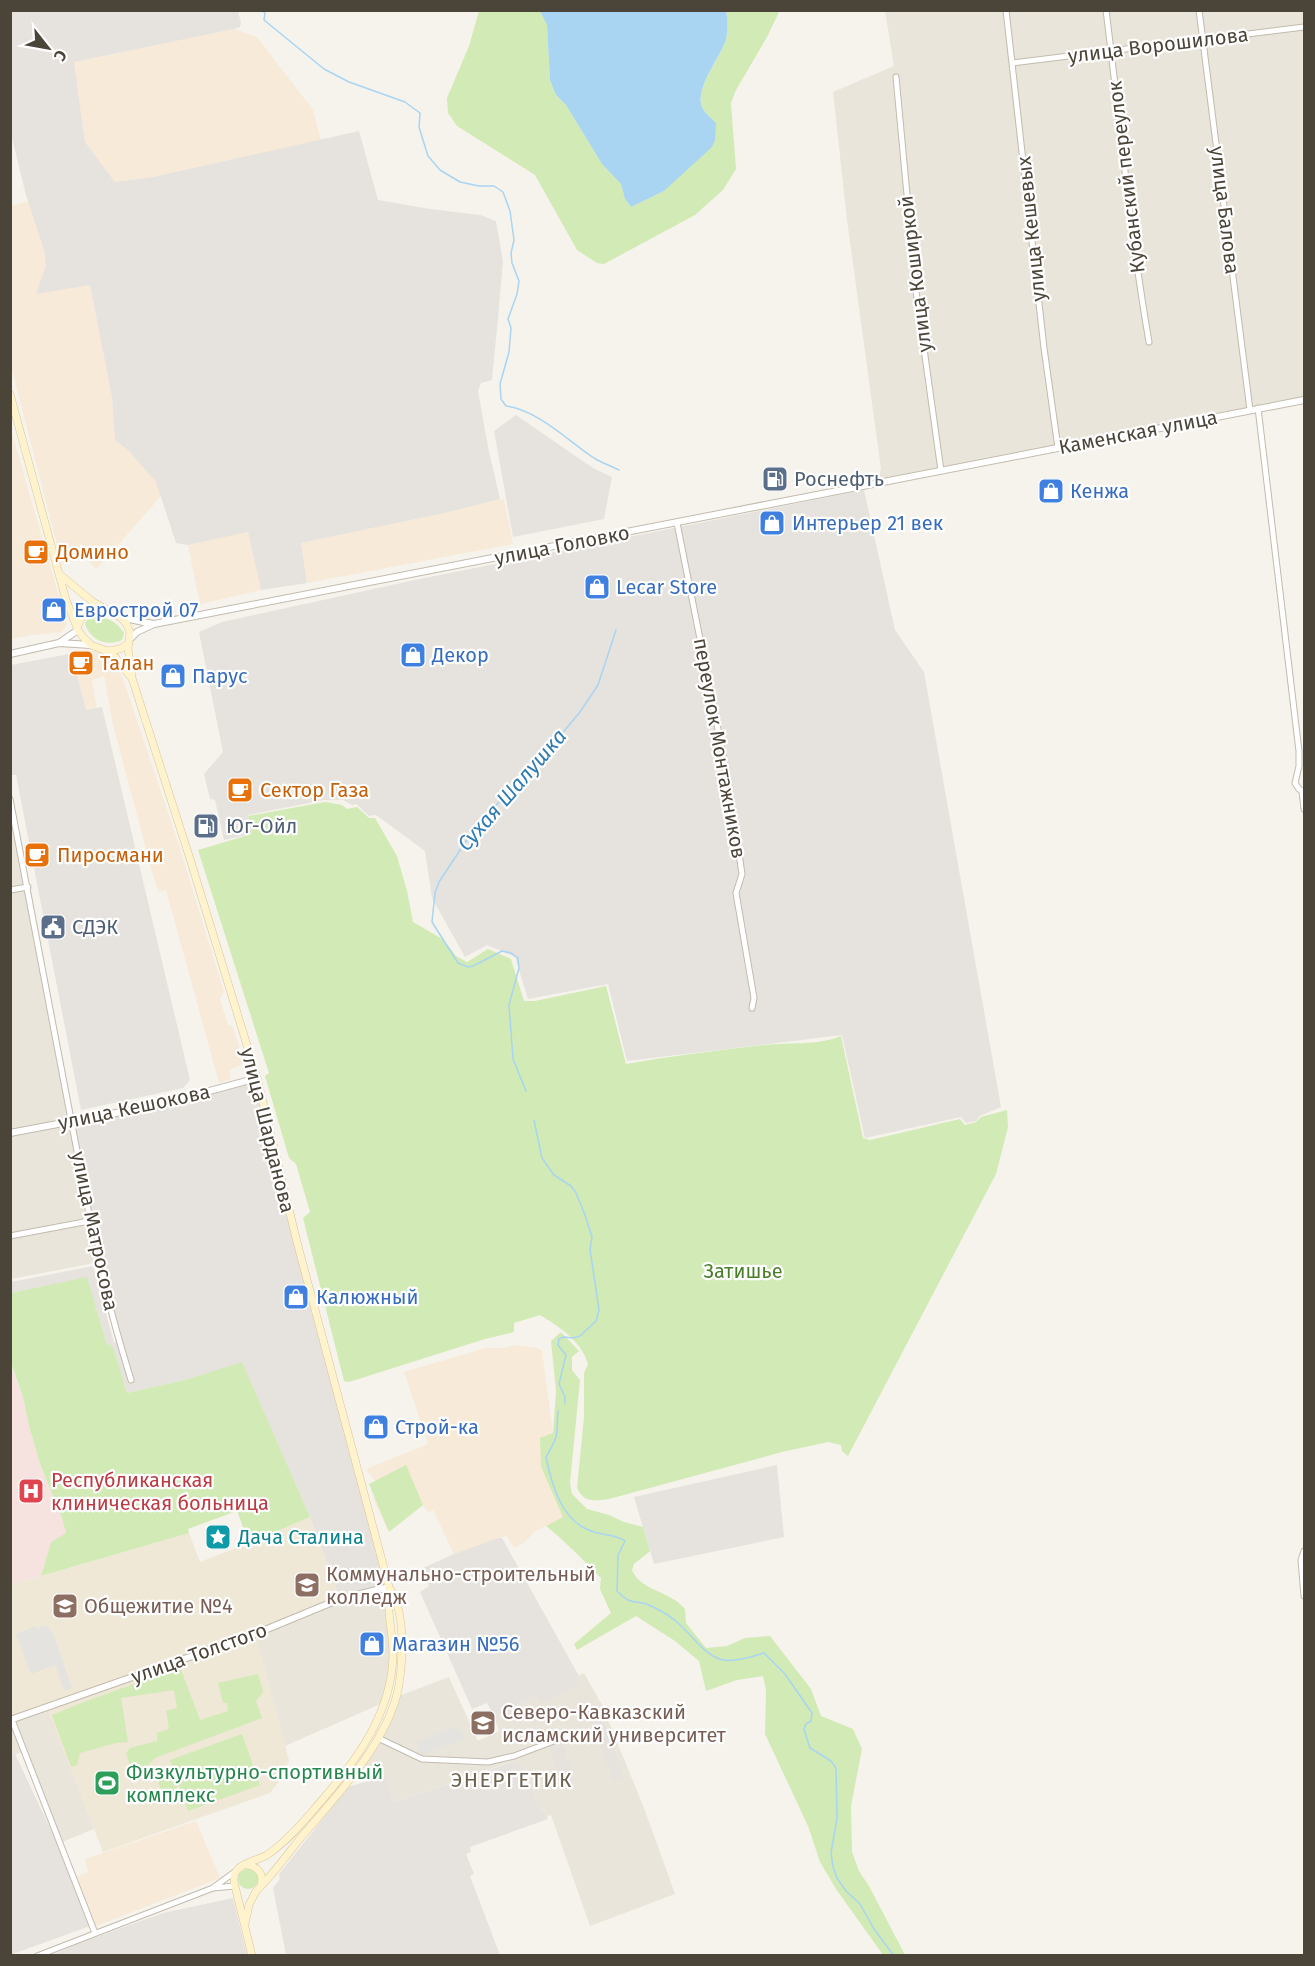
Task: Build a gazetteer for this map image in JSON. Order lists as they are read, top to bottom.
{
  "streets": {
    "main road": ["улица Шарданова"],
    "street": [
      "улица Ворошилова",
      "Кубанский переулок",
      "улица Балова",
      "улица Кешевых",
      "улица Коширкой",
      "Каменская улица",
      "улица Головко",
      "переулок Монтажников",
      "улица Кешокова",
      "улица Матросова",
      "улица Толстого"
    ]
  },
  "crossings": [
    ["улица Ворошилова", "Кубанский переулок"],
    ["улица Ворошилова", "улица Балова"],
    ["улица Ворошилова", "улица Кешевых"],
    ["улица Балова", "Каменская улица"],
    ["улица Кешевых", "Каменская улица"],
    ["улица Коширкой", "улица Головко"],
    ["Каменская улица", "улица Головко"],
    ["улица Головко", "переулок Монтажников"],
    ["улица Кешокова", "улица Шарданова"],
    ["улица Кешокова", "улица Матросова"],
    ["улица Шарданова", "улица Толстого"]
  ],
  "districts": ["ЭНЕРГЕТИК"],
  "water": ["Сухая Шалушка"],
  "parks": ["Затишье"],
  "places": {
    "fuel station": ["Роснефть", "Юг-Ойл"],
    "shop": [
      "Кенжа",
      "Интерьер 21 век",
      "Lecar Store",
      "Еврострой 07",
      "Декор",
      "Парус",
      "Калюжный",
      "Строй-ка",
      "Магазин №56"
    ],
    "cafe": [
      "Домино",
      "Талан",
      "Сектор Газа",
      "Пиросмани"
    ],
    "public building": ["СДЭК"],
    "hospital": ["Республиканская клиническая больница"],
    "place": ["Дача Сталина"],
    "school or university": ["Коммунально-строительный колледж", "Общежитие №4", "Северо-Кавказский исламский университет"],
    "sports": ["Физкультурно-спортивный комплекс"]
  },
  "north": "bottom right"
}
